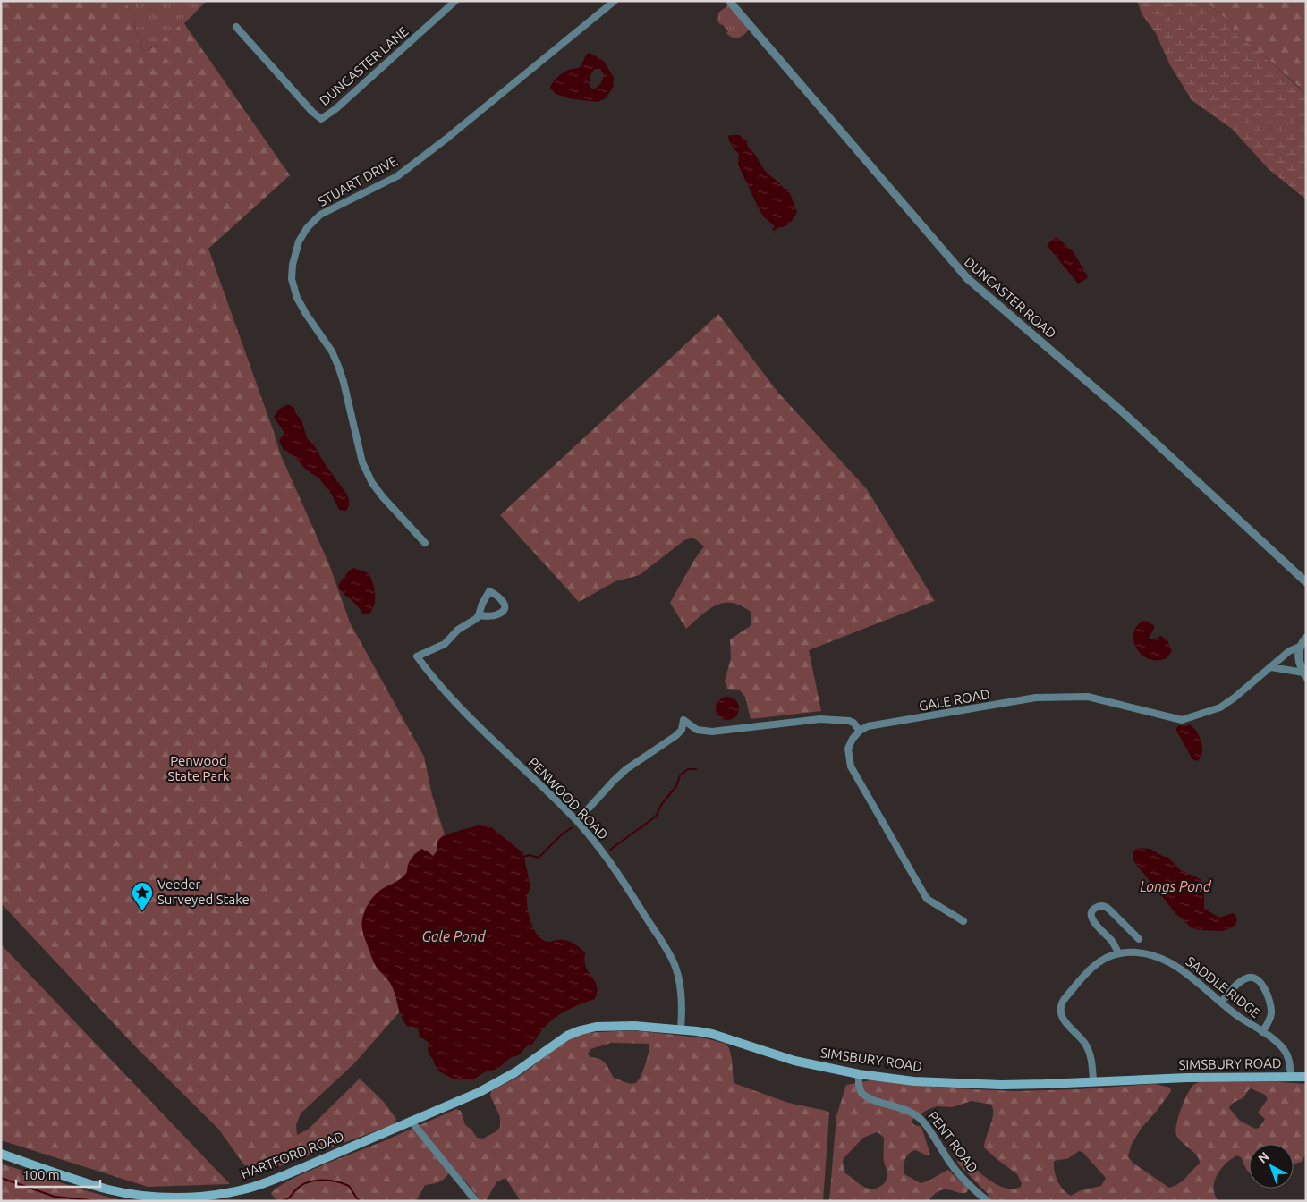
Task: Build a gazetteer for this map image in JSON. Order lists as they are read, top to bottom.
{
  "streets": {
    "main road": ["SIMSBURY ROAD", "HARTFORD ROAD"],
    "street": [
      "DUNCASTER LANE",
      "STUART DRIVE",
      "DUNCASTER ROAD",
      "GALE ROAD",
      "PENWOOD ROAD",
      "SADDLE RIDGE",
      "PENT ROAD"
    ]
  },
  "crossings": [
    ["PENWOOD ROAD", "SIMSBURY ROAD"],
    ["SADDLE RIDGE", "SIMSBURY ROAD"],
    ["SIMSBURY ROAD", "PENT ROAD"],
    ["SIMSBURY ROAD", "HARTFORD ROAD"]
  ],
  "water": ["Longs Pond", "Gale Pond"],
  "parks": ["Penwood State Park"],
  "places": {
    "place": ["Veeder Surveyed Stake"]
  },
  "scale_bar": "100 m",
  "north": "top left"
}
